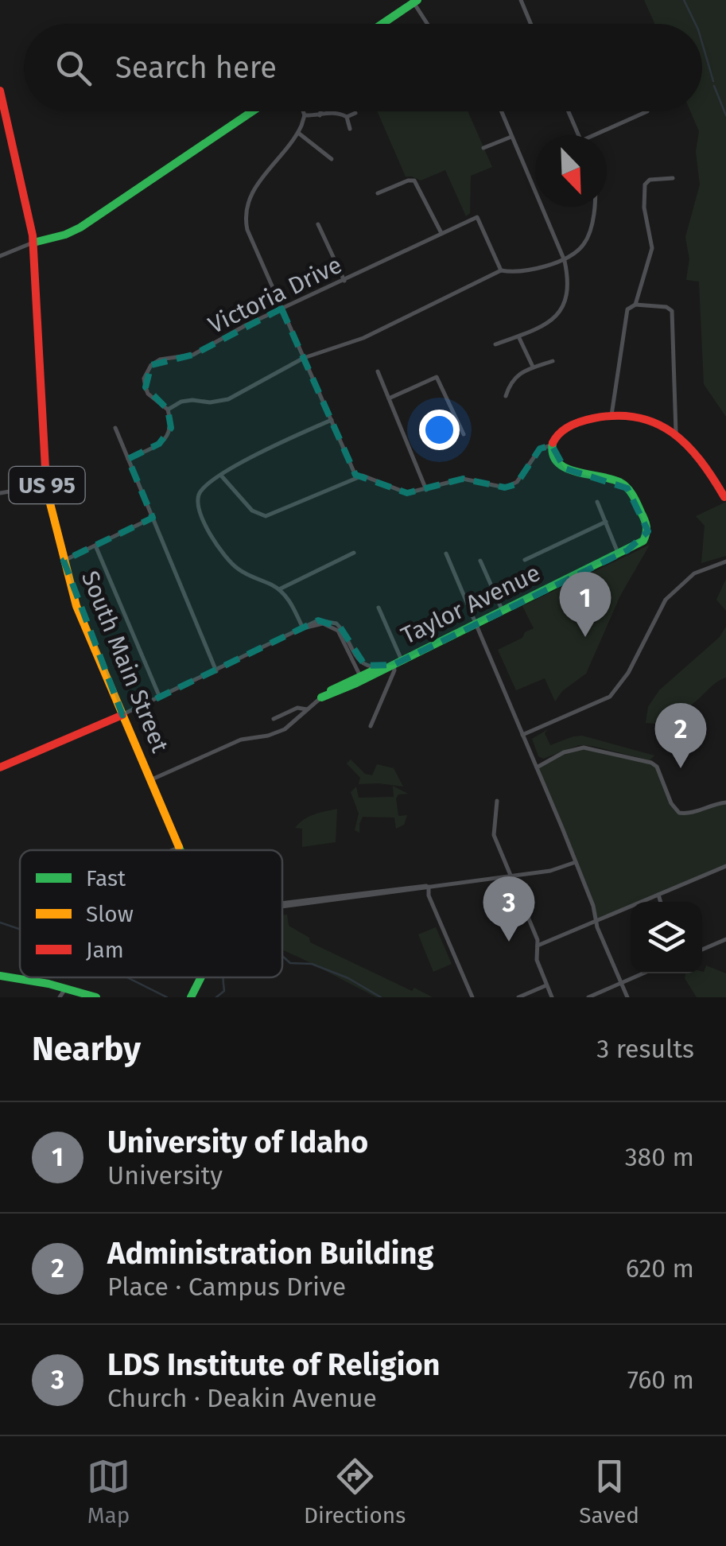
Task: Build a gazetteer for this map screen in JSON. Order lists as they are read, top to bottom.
{
  "streets": {
    "main road": ["US 95", "Taylor Avenue", "South Main Street"],
    "street": ["Victoria Drive"]
  },
  "crossings": [
    ["Taylor Avenue", "South Main Street"]
  ],
  "legend": ["Fast", "Slow", "Jam"],
  "north": "bottom right",
  "page": {
    "search": "Search here",
    "pins": ["1", "2", "3"],
    "heading": ["Nearby", "3 results"],
    "list": [
      {
        "mark": "1",
        "name": "University of Idaho",
        "note": "University",
        "value": "380 m"
      },
      {
        "mark": "2",
        "name": "Administration Building",
        "note": "Place · Campus Drive",
        "value": "620 m"
      },
      {
        "mark": "3",
        "name": "LDS Institute of Religion",
        "note": "Church · Deakin Avenue",
        "value": "760 m"
      }
    ],
    "nav": ["Map", "Directions", "Saved"]
  }
}
